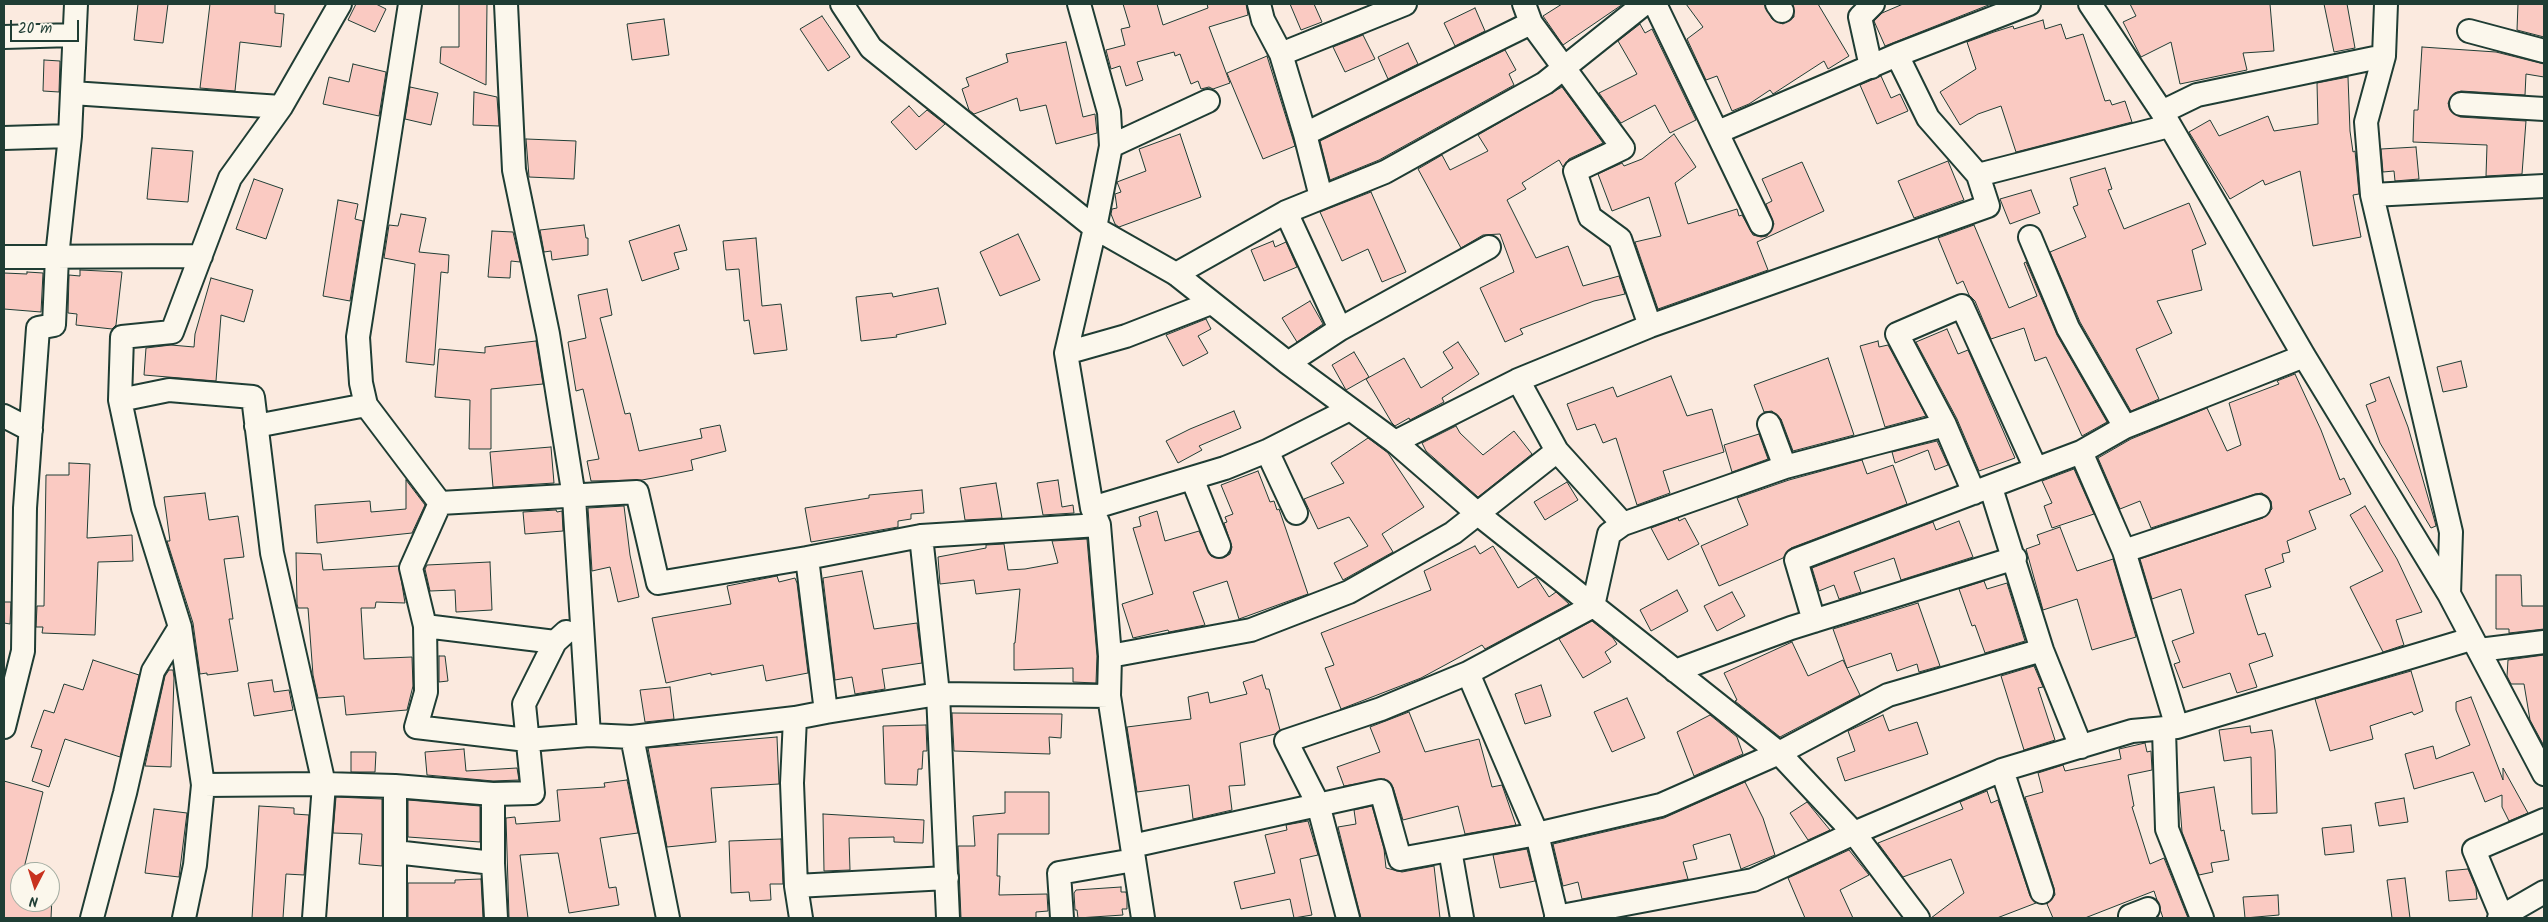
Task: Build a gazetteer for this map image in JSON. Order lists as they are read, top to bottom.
{
  "scale_bar": "20 m",
  "north": "bottom"
}
